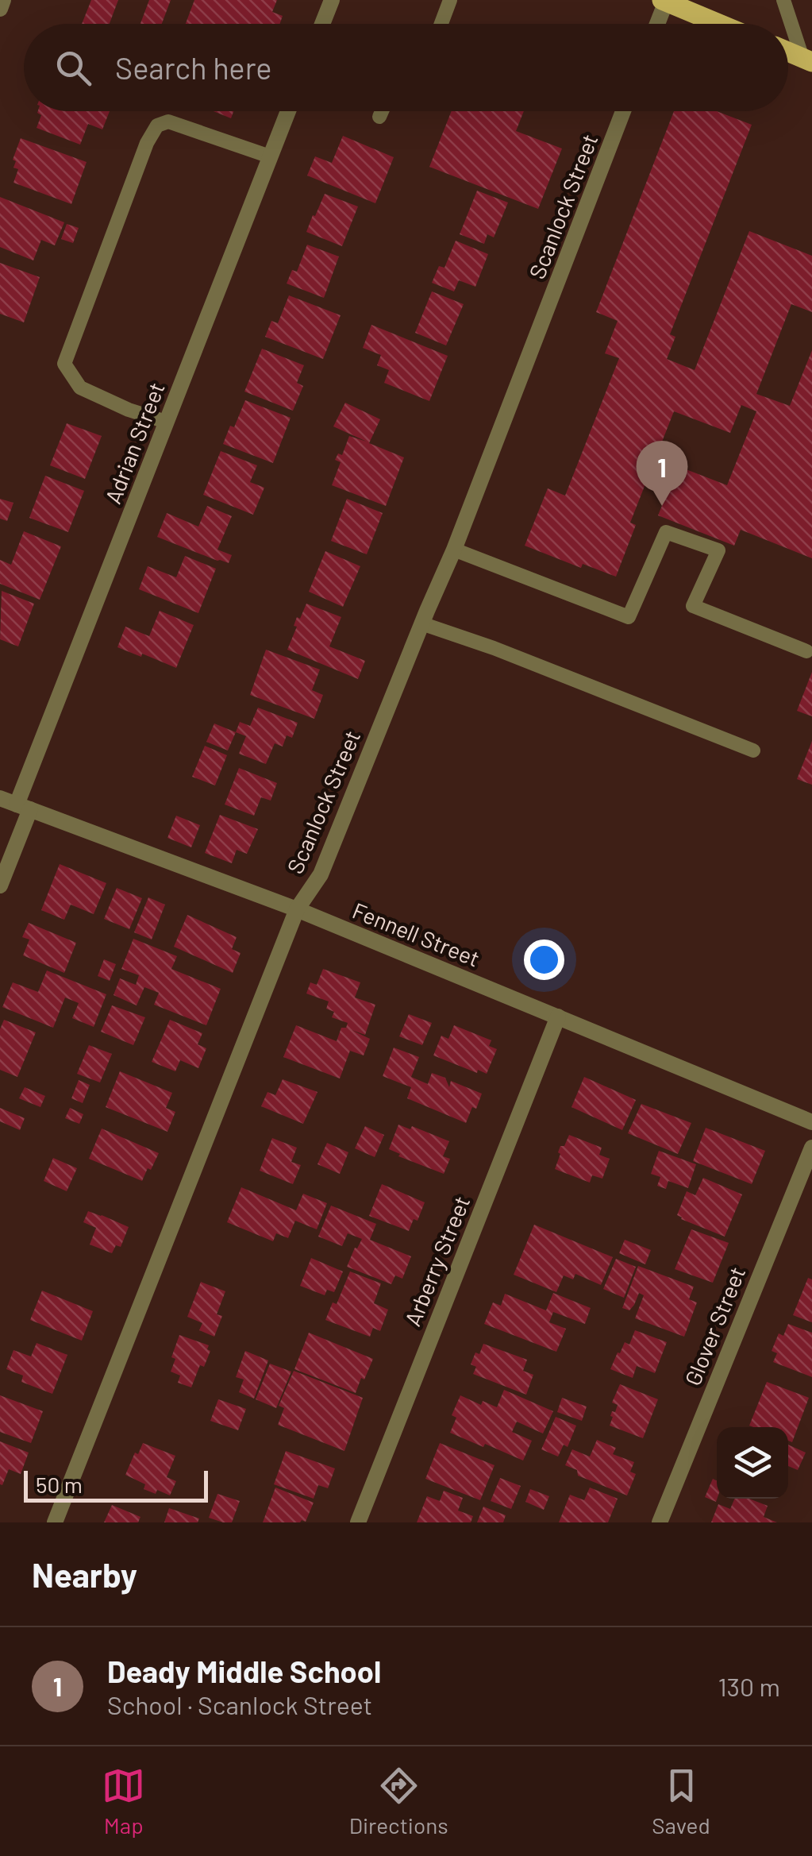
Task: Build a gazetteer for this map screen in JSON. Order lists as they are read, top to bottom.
{
  "streets": {
    "street": [
      "Scanlock Street",
      "Adrian Street",
      "Fennell Street",
      "Arberry Street",
      "Glover Street"
    ]
  },
  "crossings": [
    ["Scanlock Street", "Fennell Street"],
    ["Adrian Street", "Fennell Street"],
    ["Fennell Street", "Arberry Street"]
  ],
  "scale_bar": "50 m",
  "page": {
    "search": "Search here",
    "pins": "1",
    "scale": "50 m",
    "heading": "Nearby",
    "list": [
      {
        "mark": "1",
        "name": "Deady Middle School",
        "note": "School · Scanlock Street",
        "value": "130 m"
      }
    ],
    "nav": ["Map", "Directions", "Saved"]
  }
}
